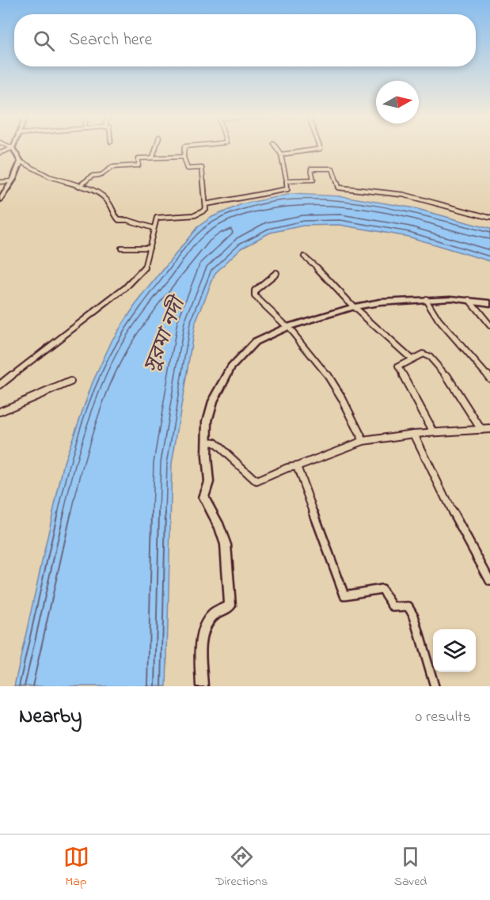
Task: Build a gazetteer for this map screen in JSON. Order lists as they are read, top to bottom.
{
  "water": ["সুরমা নদী"],
  "north": "right",
  "page": {
    "search": "Search here",
    "heading": ["Nearby", "0 results"],
    "nav": ["Map", "Directions", "Saved"]
  }
}
